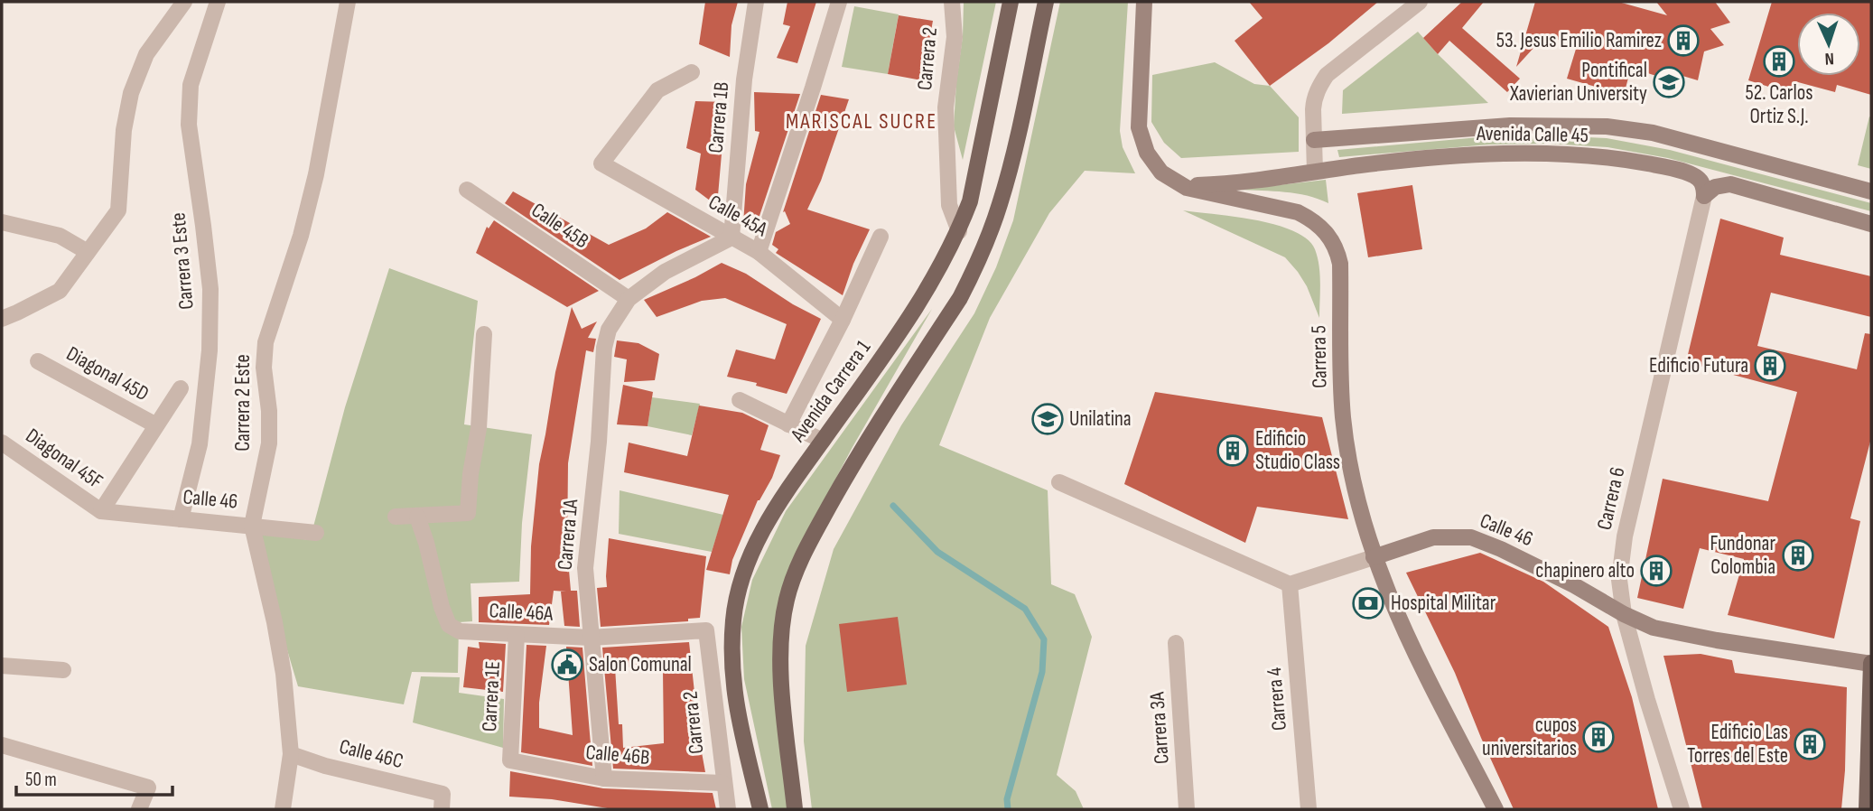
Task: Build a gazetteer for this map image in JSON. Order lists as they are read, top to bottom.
{
  "streets": {
    "main road": [
      "Avenida Calle 45",
      "Carrera 5",
      "Avenida Carrera 1",
      "Calle 46"
    ],
    "street": [
      "Carrera 2",
      "Carrera 1B",
      "Calle 45A",
      "Calle 45B",
      "Carrera 3 Este",
      "Diagonal 45D",
      "Carrera 2 Este",
      "Diagonal 45F",
      "Carrera 6",
      "Carrera 1A",
      "Calle 46A",
      "Carrera 1E",
      "Carrera 4",
      "Carrera 3A",
      "Calle 46C",
      "Calle 46B"
    ]
  },
  "crossings": [
    ["Carrera 2", "Avenida Carrera 1"],
    ["Carrera 2", "Calle 46A"],
    ["Carrera 2", "Calle 46B"],
    ["Carrera 1B", "Calle 45A"],
    ["Avenida Calle 45", "Carrera 5"],
    ["Avenida Calle 45", "Carrera 6"],
    ["Calle 45B", "Carrera 1A"],
    ["Carrera 3 Este", "Calle 46"],
    ["Carrera 5", "Calle 46"],
    ["Carrera 2 Este", "Calle 46"],
    ["Carrera 2 Este", "Calle 46C"],
    ["Diagonal 45F", "Calle 46"],
    ["Carrera 6", "Calle 46"],
    ["Calle 46", "Carrera 4"],
    ["Carrera 1A", "Calle 46A"],
    ["Carrera 1A", "Calle 46B"],
    ["Calle 46A", "Carrera 1E"],
    ["Carrera 1E", "Calle 46B"]
  ],
  "districts": ["MARISCAL SUCRE"],
  "places": {
    "building": [
      "53. Jesus Emilio Ramirez",
      "52. Carlos Ortiz S.J.",
      "Edificio Futura",
      "Edificio Studio Class",
      "Fundonar Colombia",
      "chapinero alto",
      "cupos universitarios",
      "Edificio Las Torres del Este"
    ],
    "school or university": ["Pontifical Xavierian University", "Unilatina"],
    "bank": ["Hospital Militar"],
    "public building": ["Salon Comunal"]
  },
  "scale_bar": "50 m",
  "north": "bottom"
}
